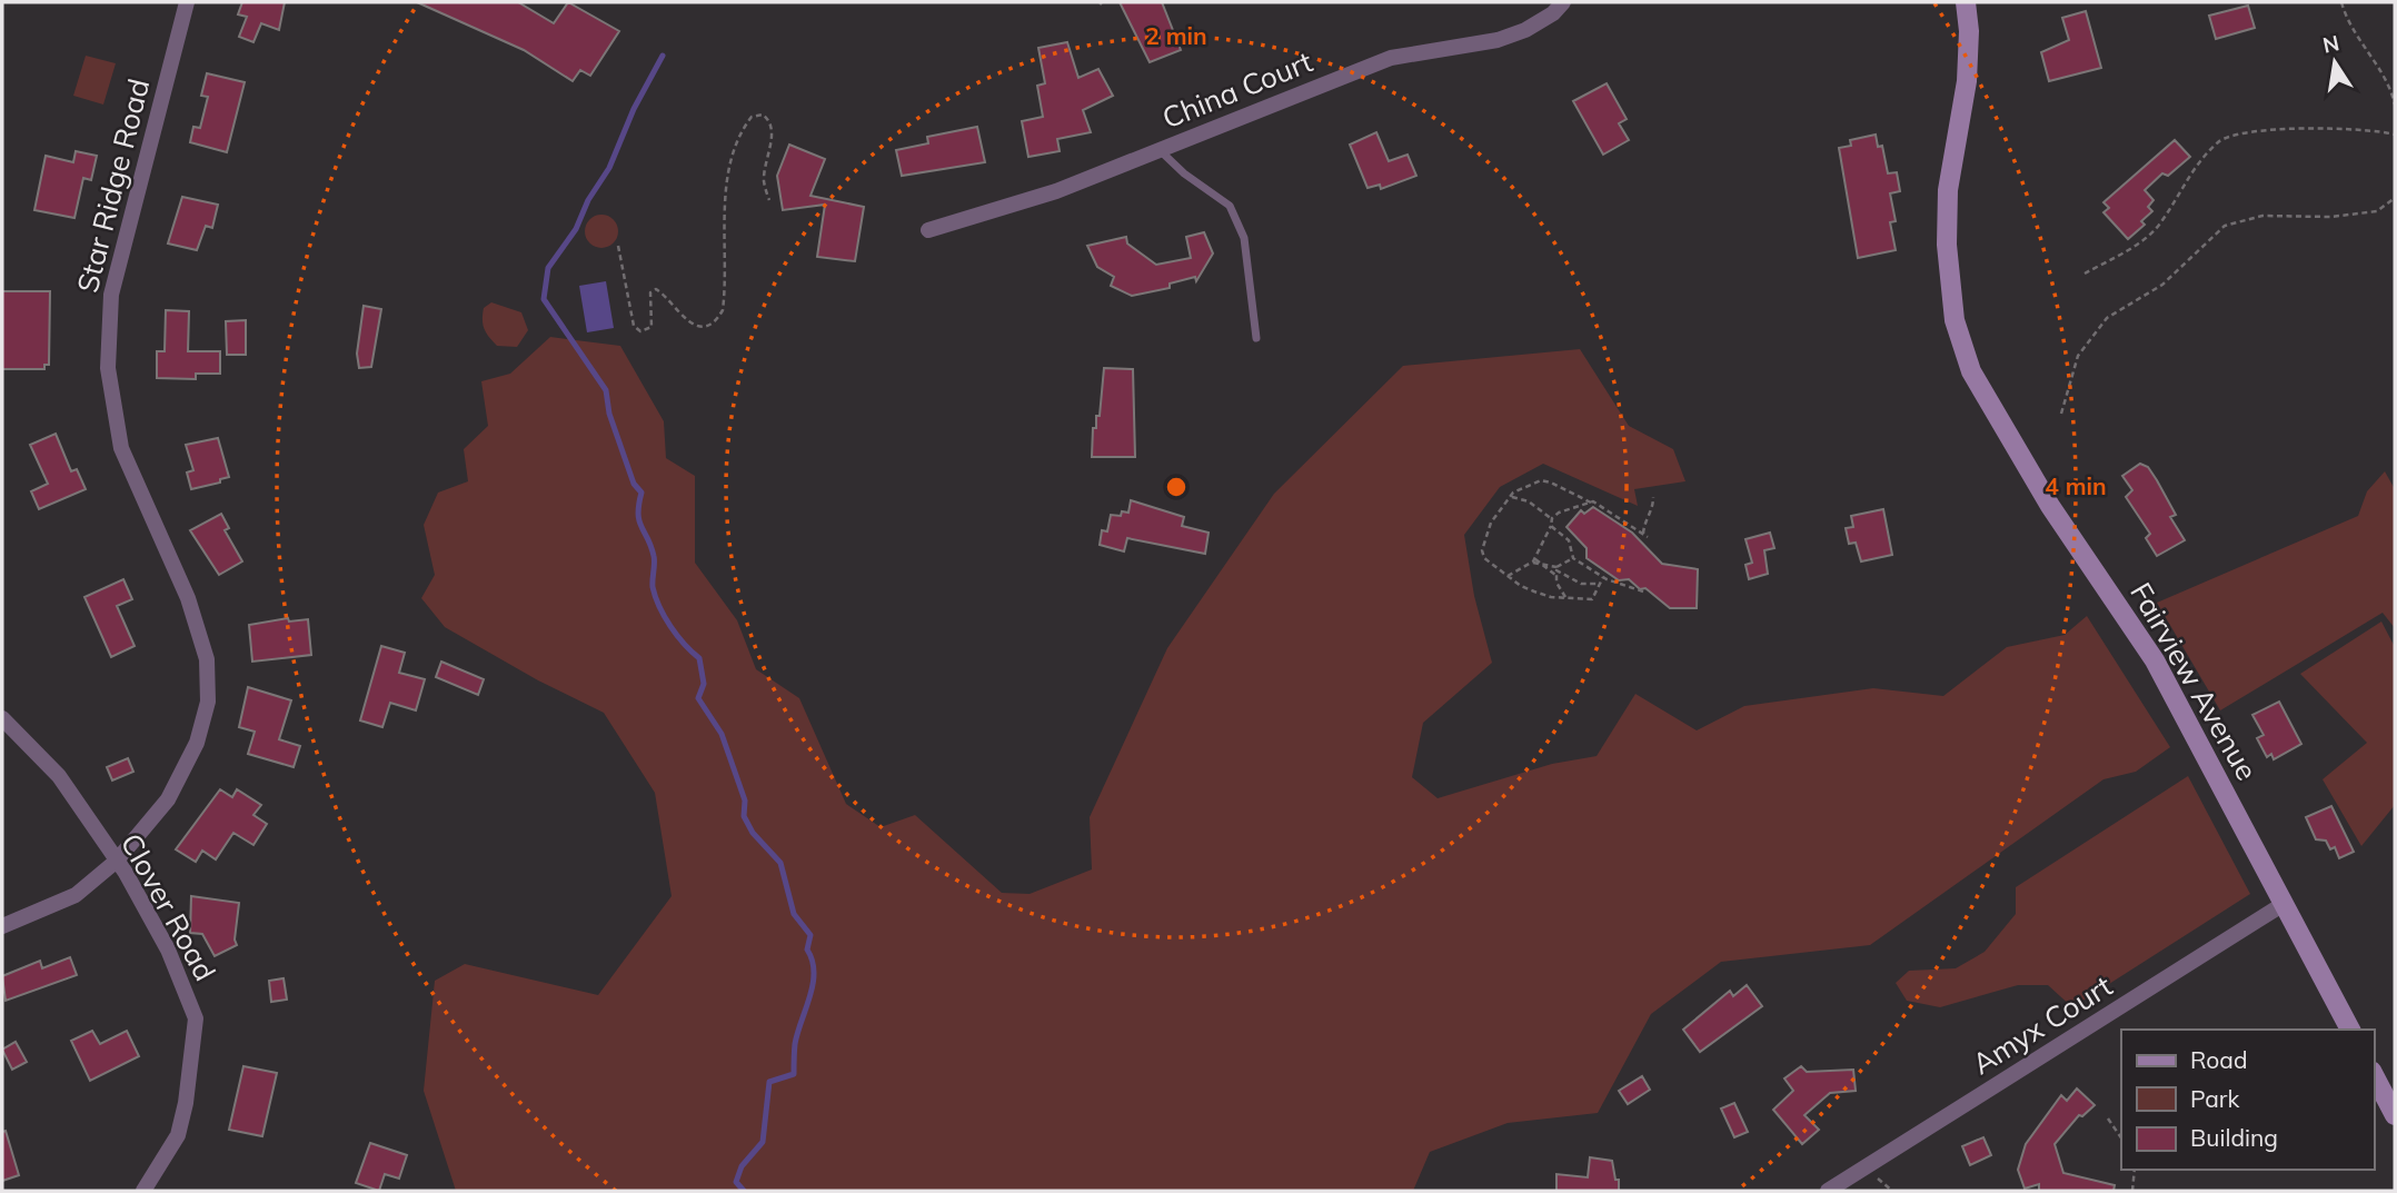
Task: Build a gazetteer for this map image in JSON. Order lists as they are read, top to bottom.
{
  "streets": {
    "main road": ["Fairview Avenue"],
    "street": [
      "China Court",
      "Star Ridge Road",
      "Clover Road",
      "Amyx Court"
    ]
  },
  "crossings": [
    ["Star Ridge Road", "Clover Road"],
    ["Fairview Avenue", "Amyx Court"]
  ],
  "legend": ["Road", "Park", "Building"],
  "north": "top",
  "rings": ["2 min", "4 min"]
}
